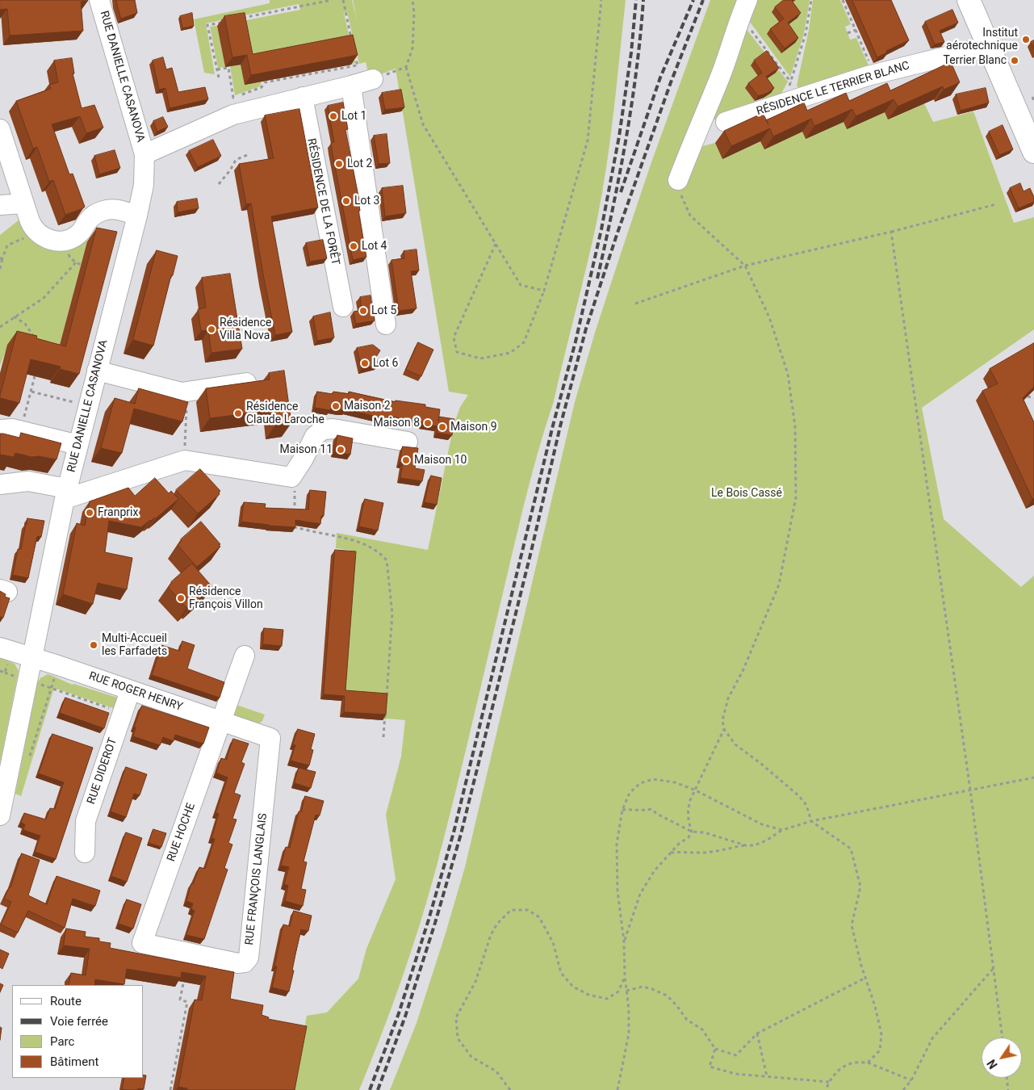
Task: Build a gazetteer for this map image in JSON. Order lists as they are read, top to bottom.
{
  "streets": {
    "street": [
      "RUE DANIELLE CASANOVA",
      "RÉSIDENCE LE TERRIER BLANC",
      "RÉSIDENCE DE LA FORÊT",
      "RUE ROGER HENRY",
      "RUE DIDEROT",
      "RUE HOCHE",
      "RUE FRANÇOIS LANGLAIS"
    ]
  },
  "crossings": [
    ["RUE DANIELLE CASANOVA", "RUE ROGER HENRY"],
    ["RUE ROGER HENRY", "RUE DIDEROT"],
    ["RUE ROGER HENRY", "RUE HOCHE"],
    ["RUE ROGER HENRY", "RUE FRANÇOIS LANGLAIS"],
    ["RUE HOCHE", "RUE FRANÇOIS LANGLAIS"]
  ],
  "parks": ["Le Bois Cassé"],
  "places": [
    "Institut aérotechnique",
    "Terrier Blanc",
    "Lot 1",
    "Lot 2",
    "Lot 3",
    "Lot 4",
    "Lot 5",
    "Résidence Villa Nova",
    "Lot 6",
    "Maison 2",
    "Résidence Claude Laroche",
    "Maison 8",
    "Maison 9",
    "Maison 11",
    "Maison 10",
    "Franprix",
    "Résidence François Villon",
    "Multi-Accueil les Farfadets"
  ],
  "legend": [
    "Route",
    "Voie ferrée",
    "Parc",
    "Bâtiment"
  ],
  "north": "bottom left"
}
